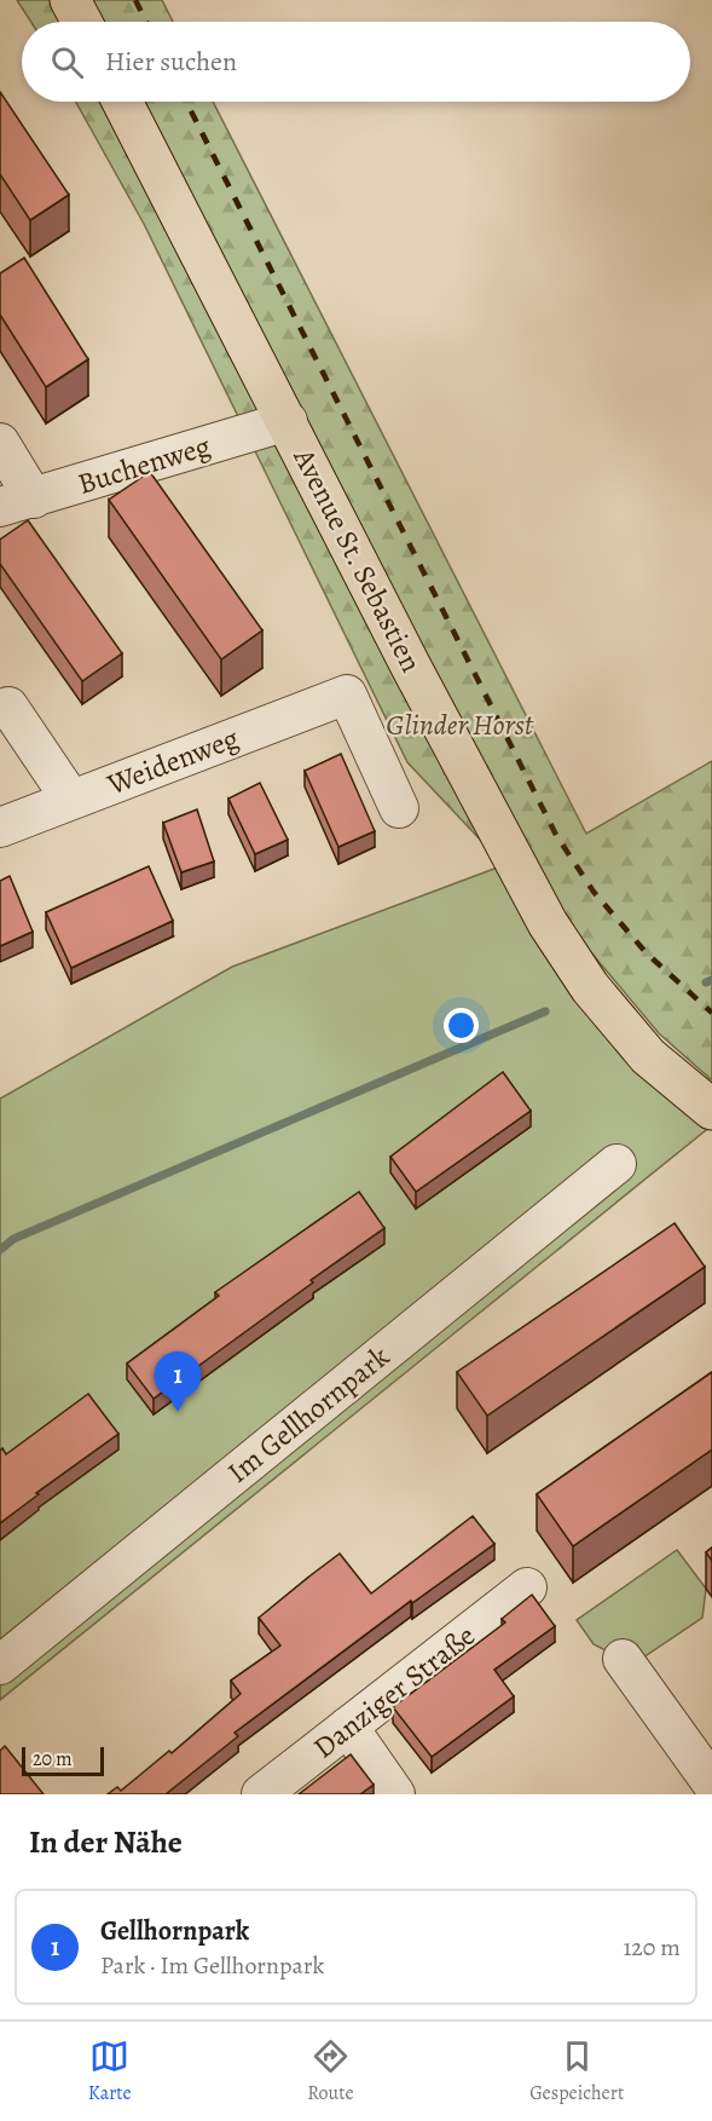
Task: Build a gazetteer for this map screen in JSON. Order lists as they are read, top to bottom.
{
  "streets": {
    "main road": ["Avenue St. Sebastien"],
    "street": [
      "Buchenweg",
      "Weidenweg",
      "Im Gellhornpark",
      "Danziger Straße"
    ]
  },
  "crossings": [
    ["Buchenweg", "Avenue St. Sebastien"]
  ],
  "parks": ["Glinder Horst"],
  "scale_bar": "20 m",
  "page": {
    "search": "Hier suchen",
    "pins": "1",
    "scale": "20 m",
    "heading": "In der Nähe",
    "list": [
      {
        "mark": "1",
        "name": "Gellhornpark",
        "note": "Park · Im Gellhornpark",
        "value": "120 m"
      }
    ],
    "nav": ["Karte", "Route", "Gespeichert"]
  }
}
